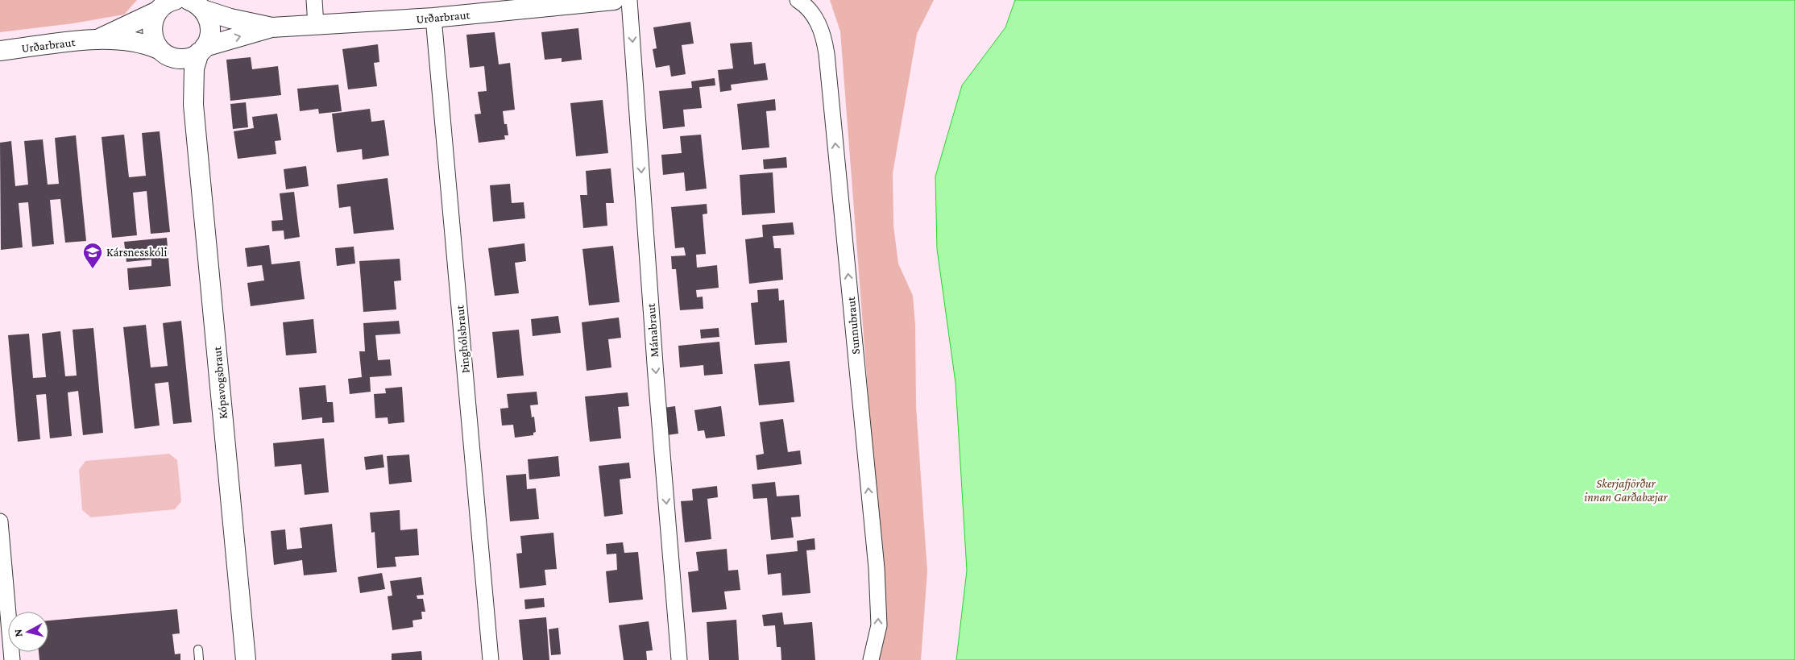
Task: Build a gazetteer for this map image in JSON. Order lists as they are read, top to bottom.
{
  "streets": {
    "street": [
      "Urðarbraut",
      "Sunnubraut",
      "Mánabraut",
      "Þinghólsbraut",
      "Kópavogsbraut"
    ]
  },
  "crossings": [
    ["Urðarbraut", "Þinghólsbraut"],
    ["Urðarbraut", "Kópavogsbraut"]
  ],
  "one_way": ["Sunnubraut", "Mánabraut"],
  "parks": ["Skerjafjörður innan Garðabæjar"],
  "places": {
    "school or university": ["Kársnesskóli"]
  },
  "north": "left"
}
